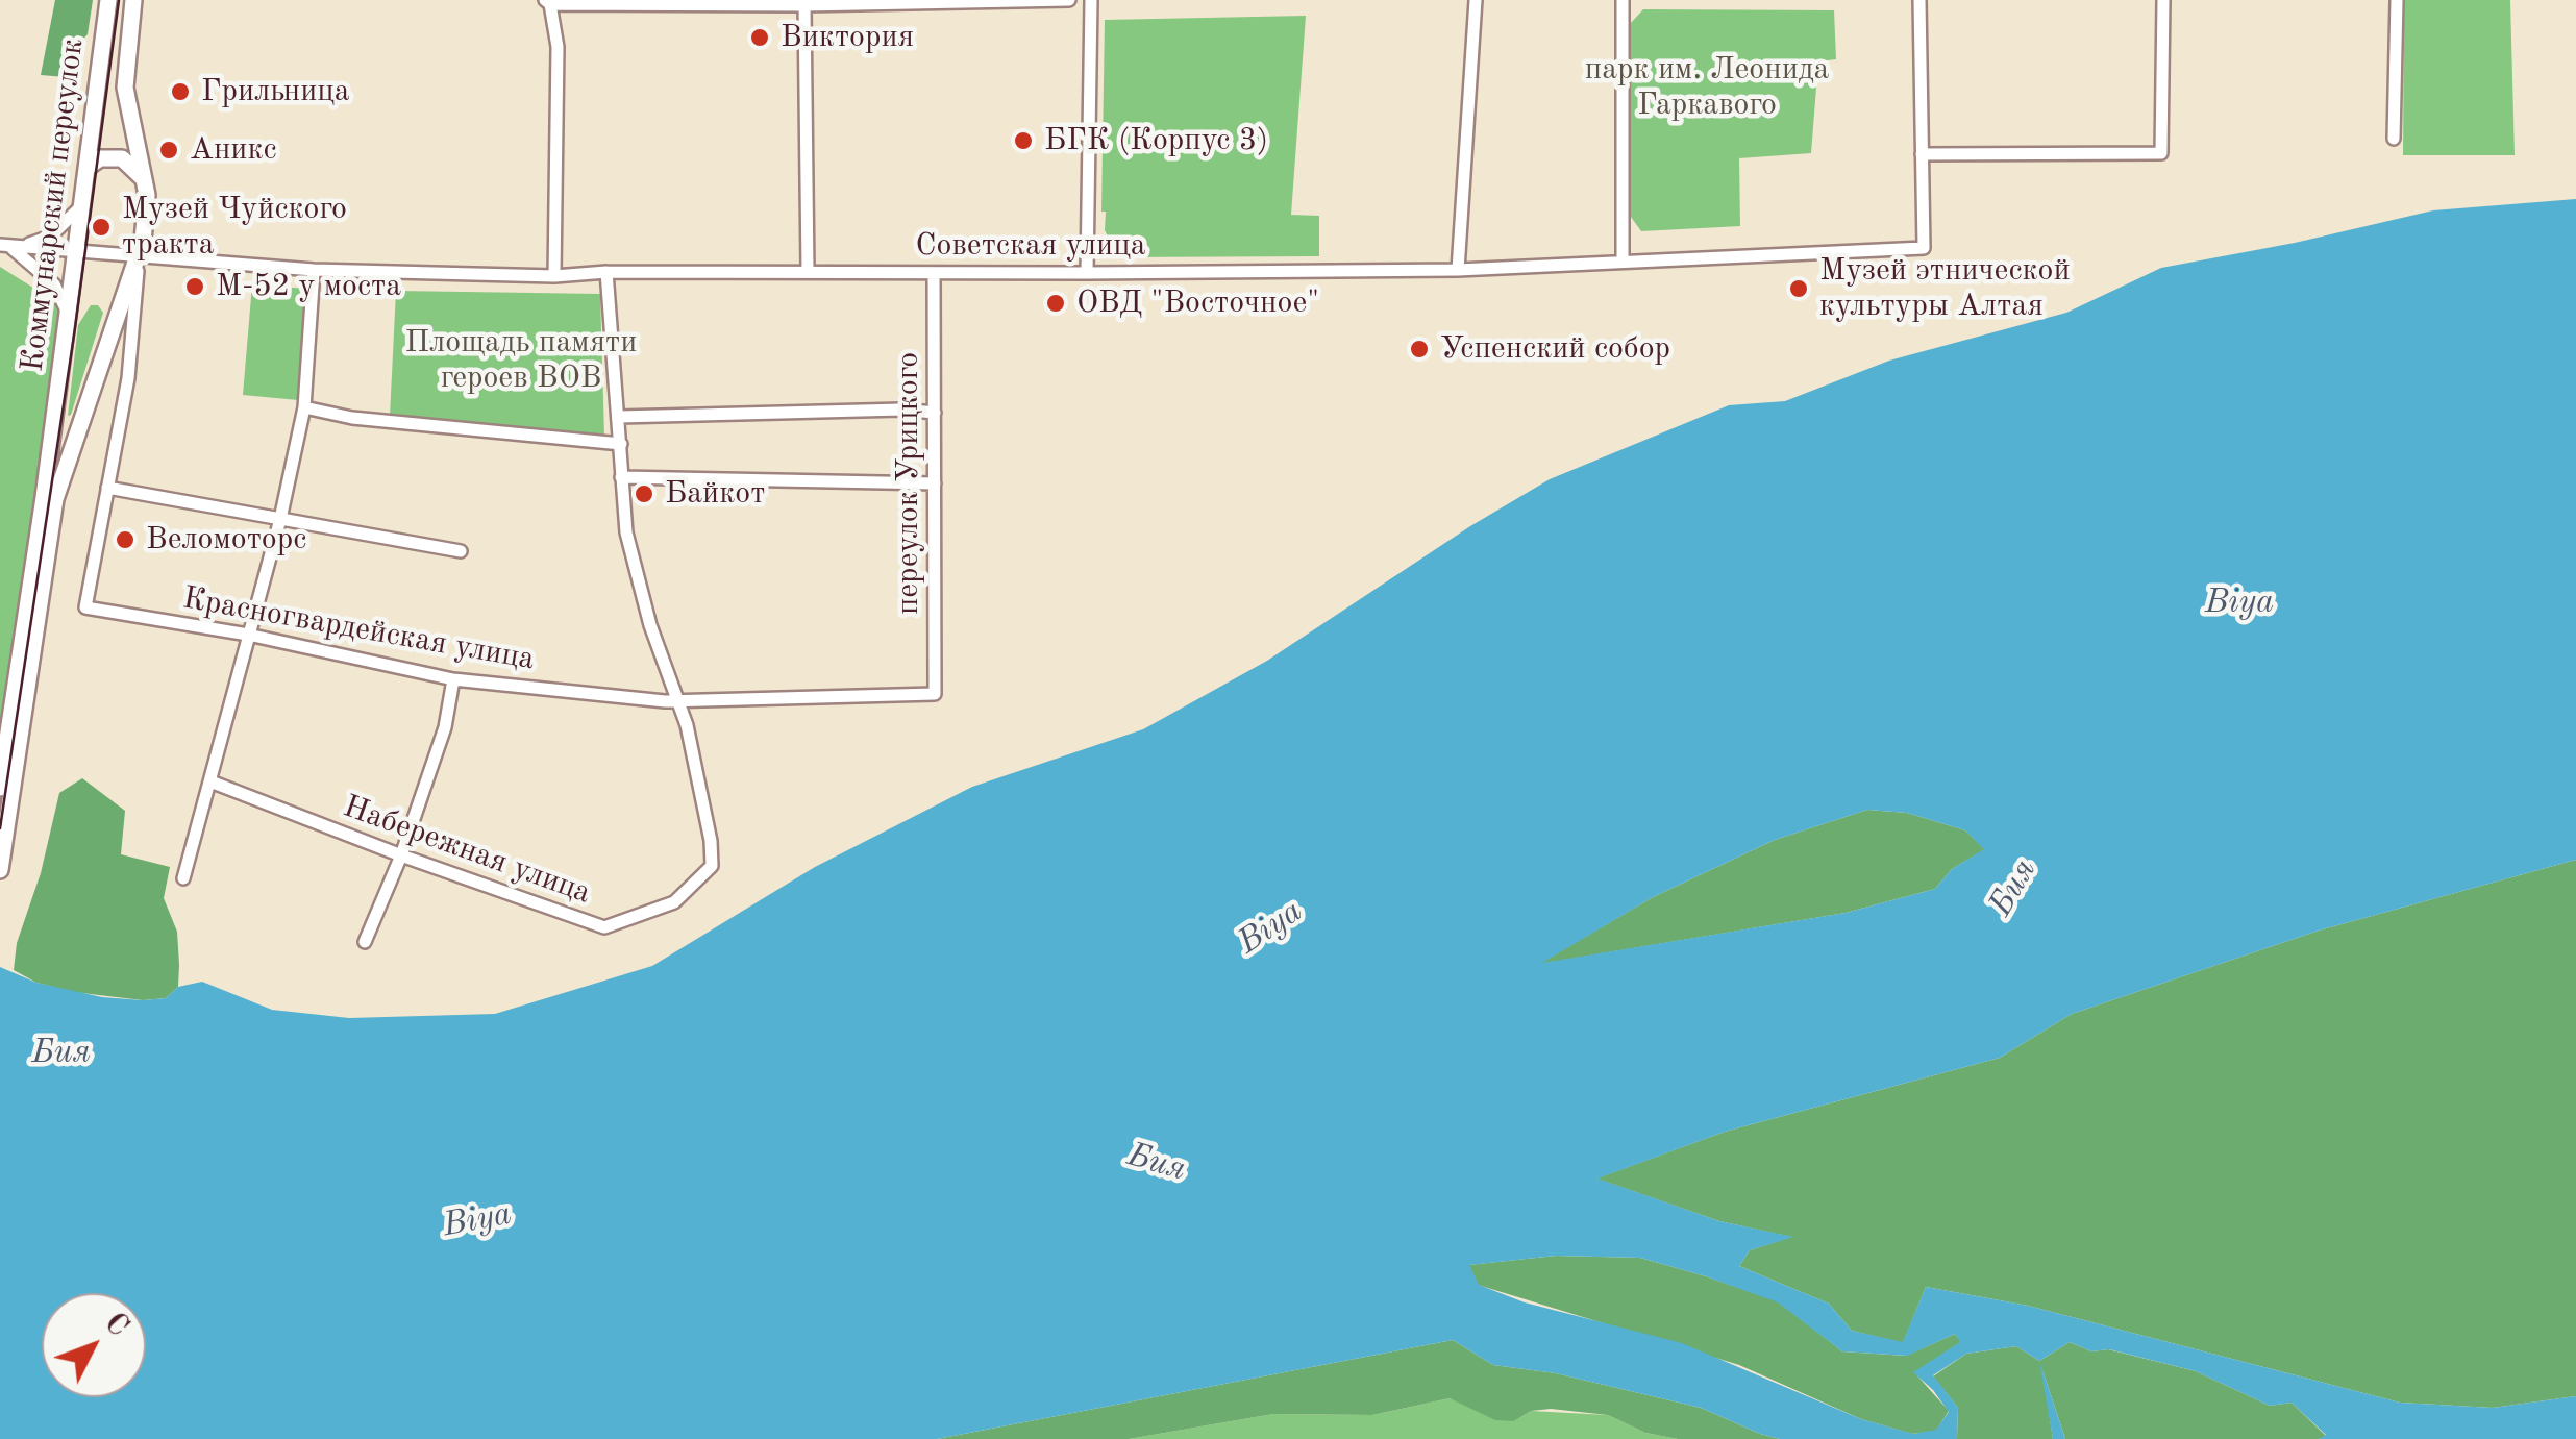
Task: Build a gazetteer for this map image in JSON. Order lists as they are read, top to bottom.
{
  "streets": {
    "main road": ["Коммунарский переулок"],
    "street": [
      "Советская улица",
      "переулок Урицкого",
      "Красногвардейская улица",
      "Набережная улица"
    ]
  },
  "crossings": [
    ["Коммунарский переулок", "Советская улица"],
    ["Советская улица", "переулок Урицкого"],
    ["переулок Урицкого", "Красногвардейская улица"],
    ["Красногвардейская улица", "Набережная улица"]
  ],
  "water": ["Biya", "Бия"],
  "parks": ["парк им. Леонида Гаркавого", "Площадь памяти героев ВОВ"],
  "places": [
    "Виктория",
    "Грильница",
    "БГК (Корпус 3)",
    "Аникс",
    "Музей Чуйского тракта",
    "М-52 у моста",
    "Музей этнической культуры Алтая",
    "ОВД \"Восточное\"",
    "Успенский собор",
    "Байкот",
    "Веломоторс"
  ],
  "north": "top right"
}
